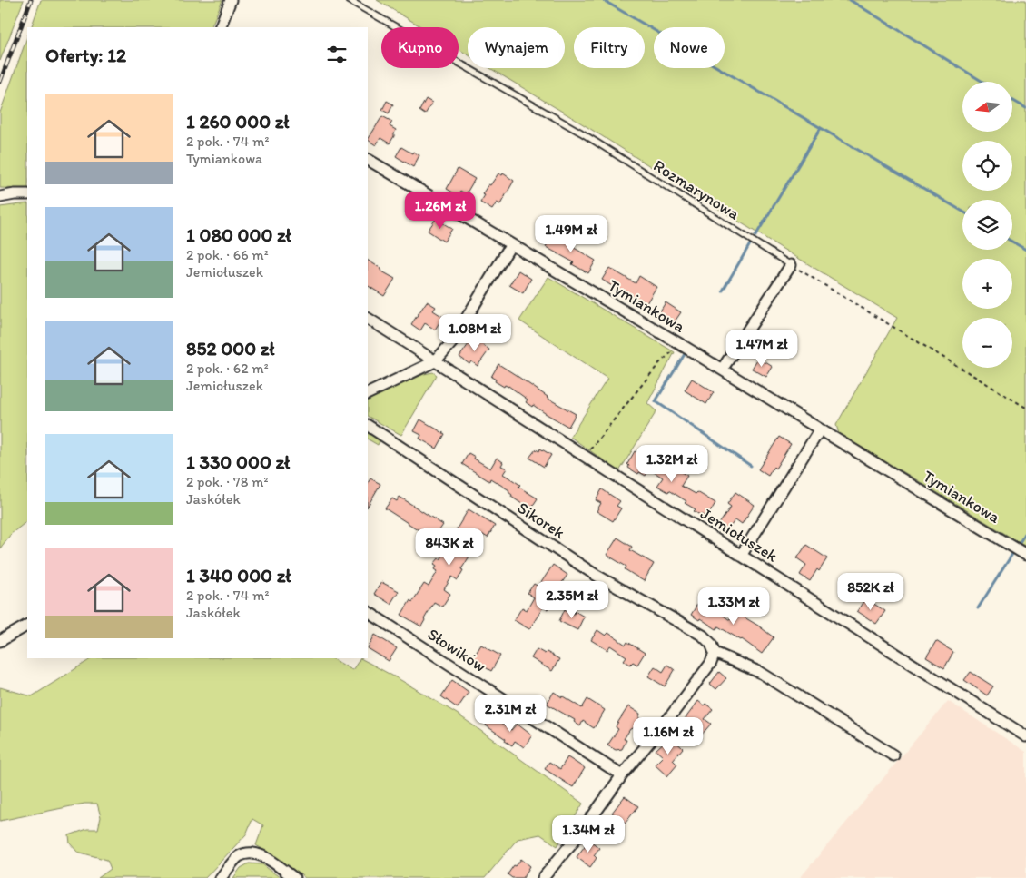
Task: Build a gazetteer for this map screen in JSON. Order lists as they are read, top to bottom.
{
  "streets": {
    "street": [
      "Tymiankowa",
      "Sikorek",
      "Jemiołuszek",
      "Słowików"
    ],
    "lane": ["Rozmarynowa"]
  },
  "north": "left",
  "page": {
    "chip": [
      "Kupno",
      "Wynajem",
      "Filtry",
      "Nowe"
    ],
    "heading": "Oferty: 12",
    "map_buttons": ["+", "−"],
    "list": [
      {
        "name": "1 260 000 zł",
        "note": "2 pok. · 74 m² · Tymiankowa"
      },
      {
        "name": "1 080 000 zł",
        "note": "2 pok. · 66 m² · Jemiołuszek"
      },
      {
        "name": "852 000 zł",
        "note": "2 pok. · 62 m² · Jemiołuszek"
      },
      {
        "name": "1 330 000 zł",
        "note": "2 pok. · 78 m² · Jaskółek"
      },
      {
        "name": "1 340 000 zł",
        "note": "2 pok. · 74 m² · Jaskółek"
      }
    ],
    "price": [
      "1.26M zł",
      "1.49M zł",
      "1.08M zł",
      "1.47M zł",
      "1.32M zł",
      "843K zł",
      "852K zł",
      "2.35M zł",
      "1.33M zł",
      "2.31M zł",
      "1.16M zł",
      "1.34M zł"
    ]
  }
}
